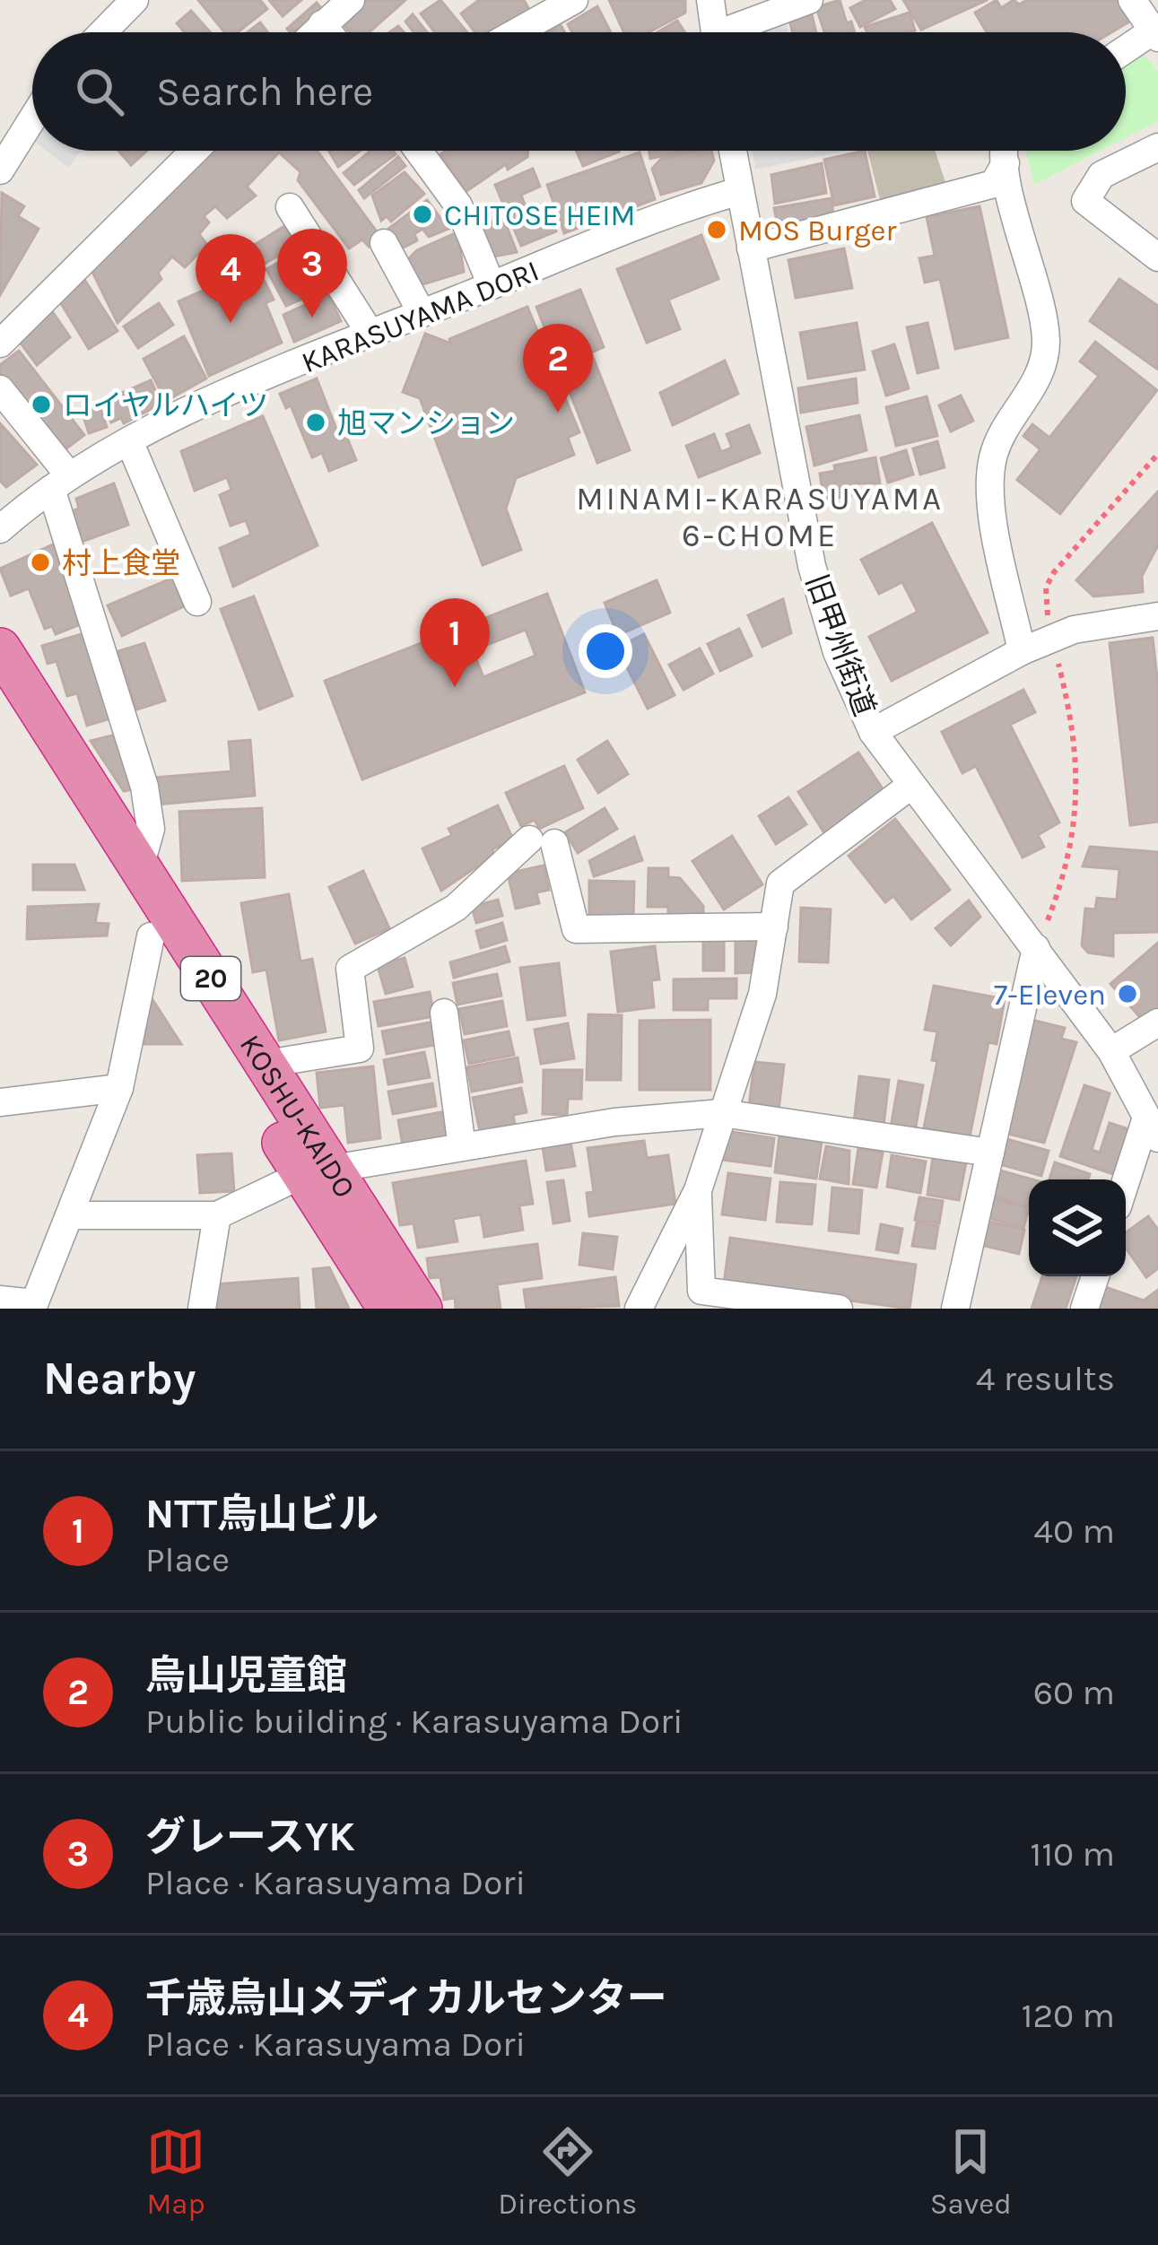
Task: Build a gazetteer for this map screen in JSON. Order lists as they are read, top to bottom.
{
  "streets": {
    "highway": ["20", "KOSHU-KAIDO"],
    "street": ["KARASUYAMA DORI", "旧甲州街道"]
  },
  "crossings": [
    ["KARASUYAMA DORI", "旧甲州街道"]
  ],
  "districts": ["MINAMI-KARASUYAMA 6-CHOME"],
  "places": [
    "CHITOSE HEIM",
    "MOS Burger",
    "ロイヤルハイツ",
    "旭マンション",
    "村上食堂",
    "7-Eleven"
  ],
  "page": {
    "search": "Search here",
    "pins": [
      "3",
      "4",
      "2",
      "1"
    ],
    "heading": ["Nearby", "4 results"],
    "list": [
      {
        "mark": "1",
        "name": "NTT烏山ビル",
        "note": "Place",
        "value": "40 m"
      },
      {
        "mark": "2",
        "name": "烏山児童館",
        "note": "Public building · Karasuyama Dori",
        "value": "60 m"
      },
      {
        "mark": "3",
        "name": "グレースYK",
        "note": "Place · Karasuyama Dori",
        "value": "110 m"
      },
      {
        "mark": "4",
        "name": "千歳烏山メディカルセンター",
        "note": "Place · Karasuyama Dori",
        "value": "120 m"
      }
    ],
    "nav": ["Map", "Directions", "Saved"]
  }
}
